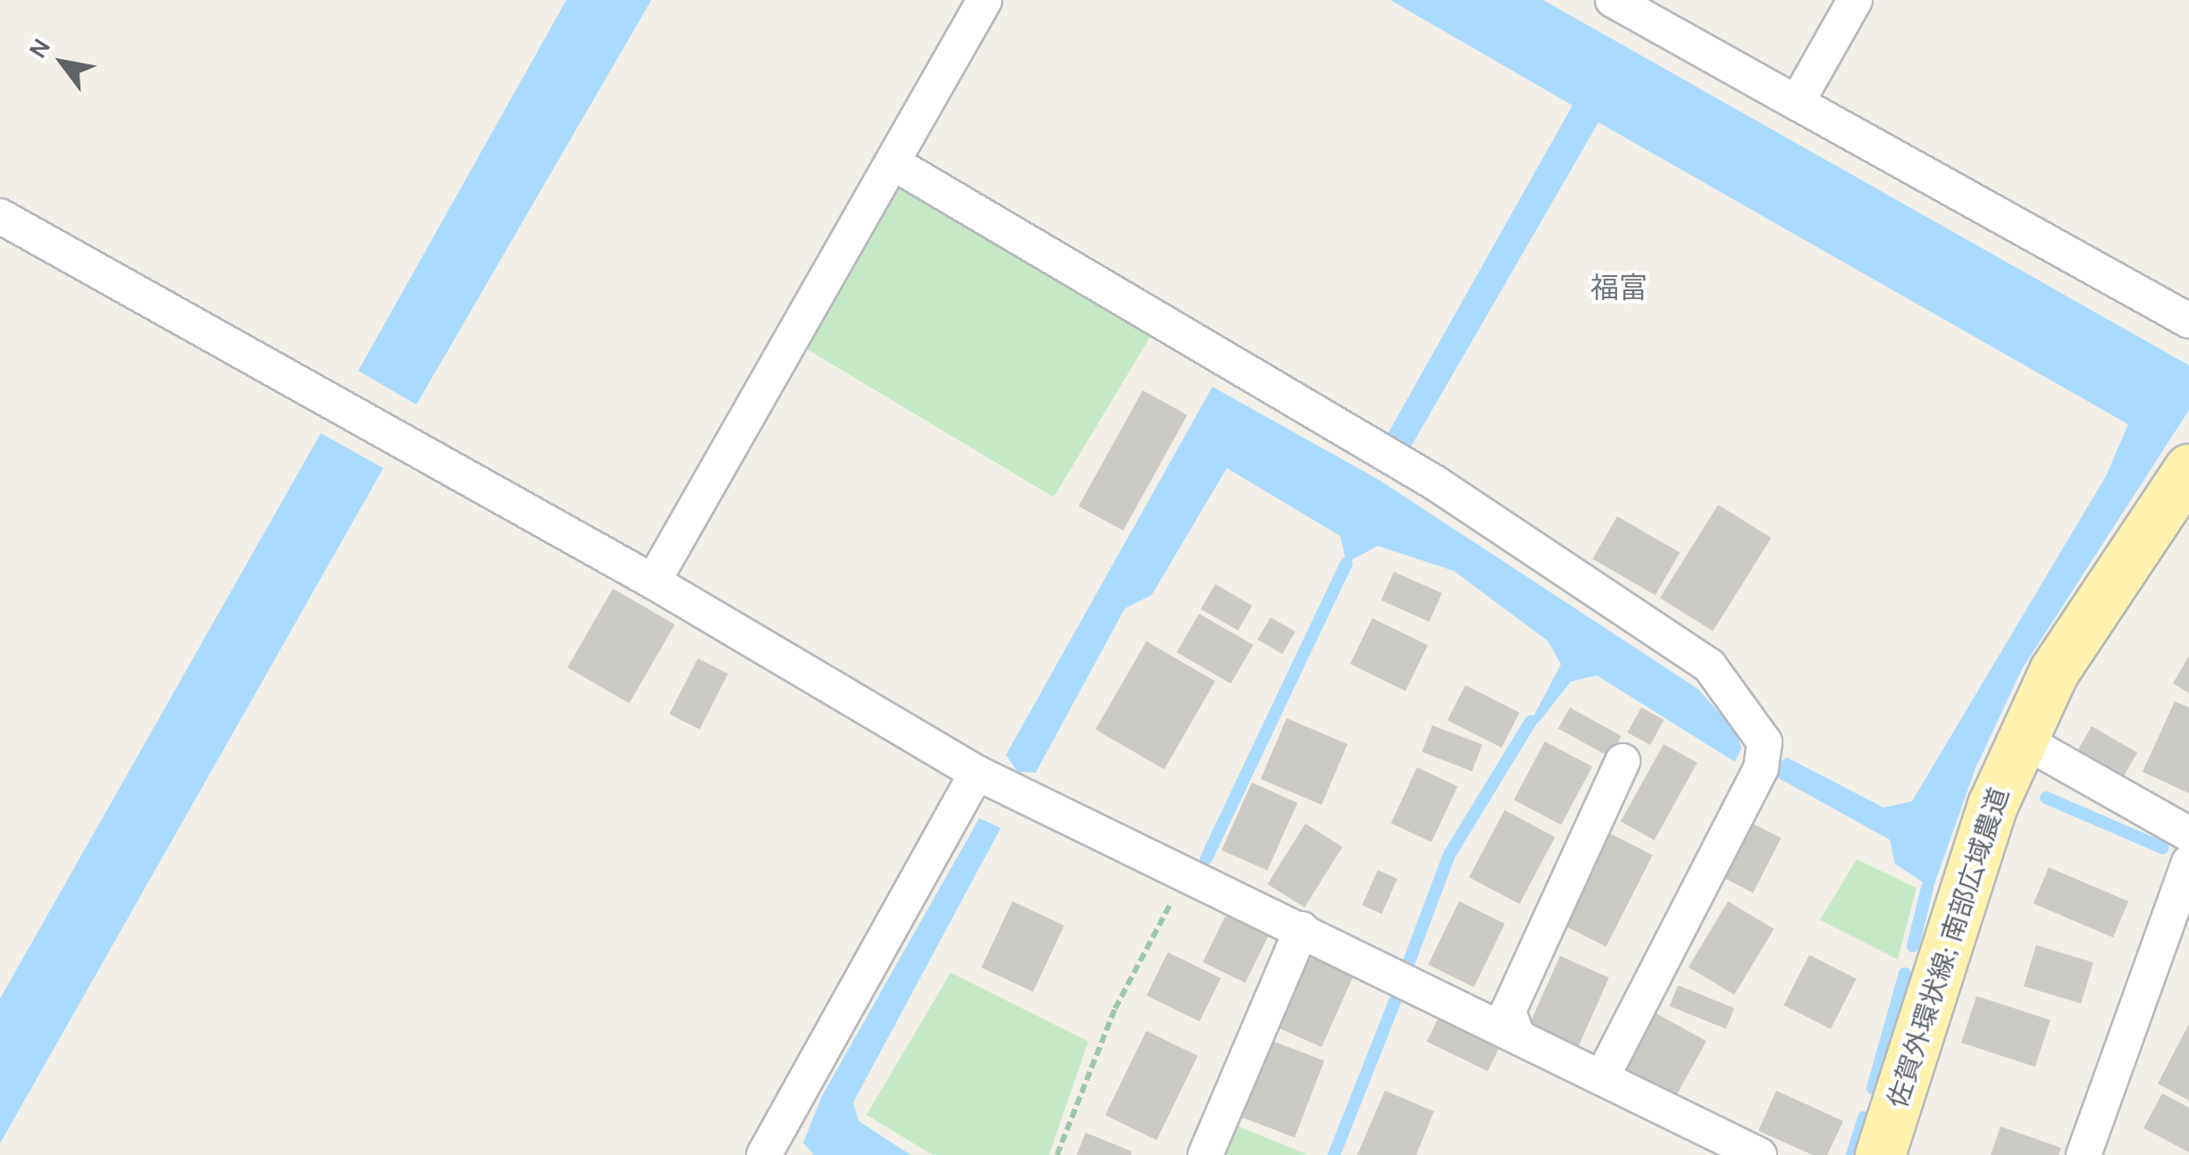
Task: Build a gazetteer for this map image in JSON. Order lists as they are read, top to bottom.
{
  "streets": {
    "main road": ["佐賀外環状線; 南部広域農道"]
  },
  "districts": ["福富"],
  "north": "top left"
}
